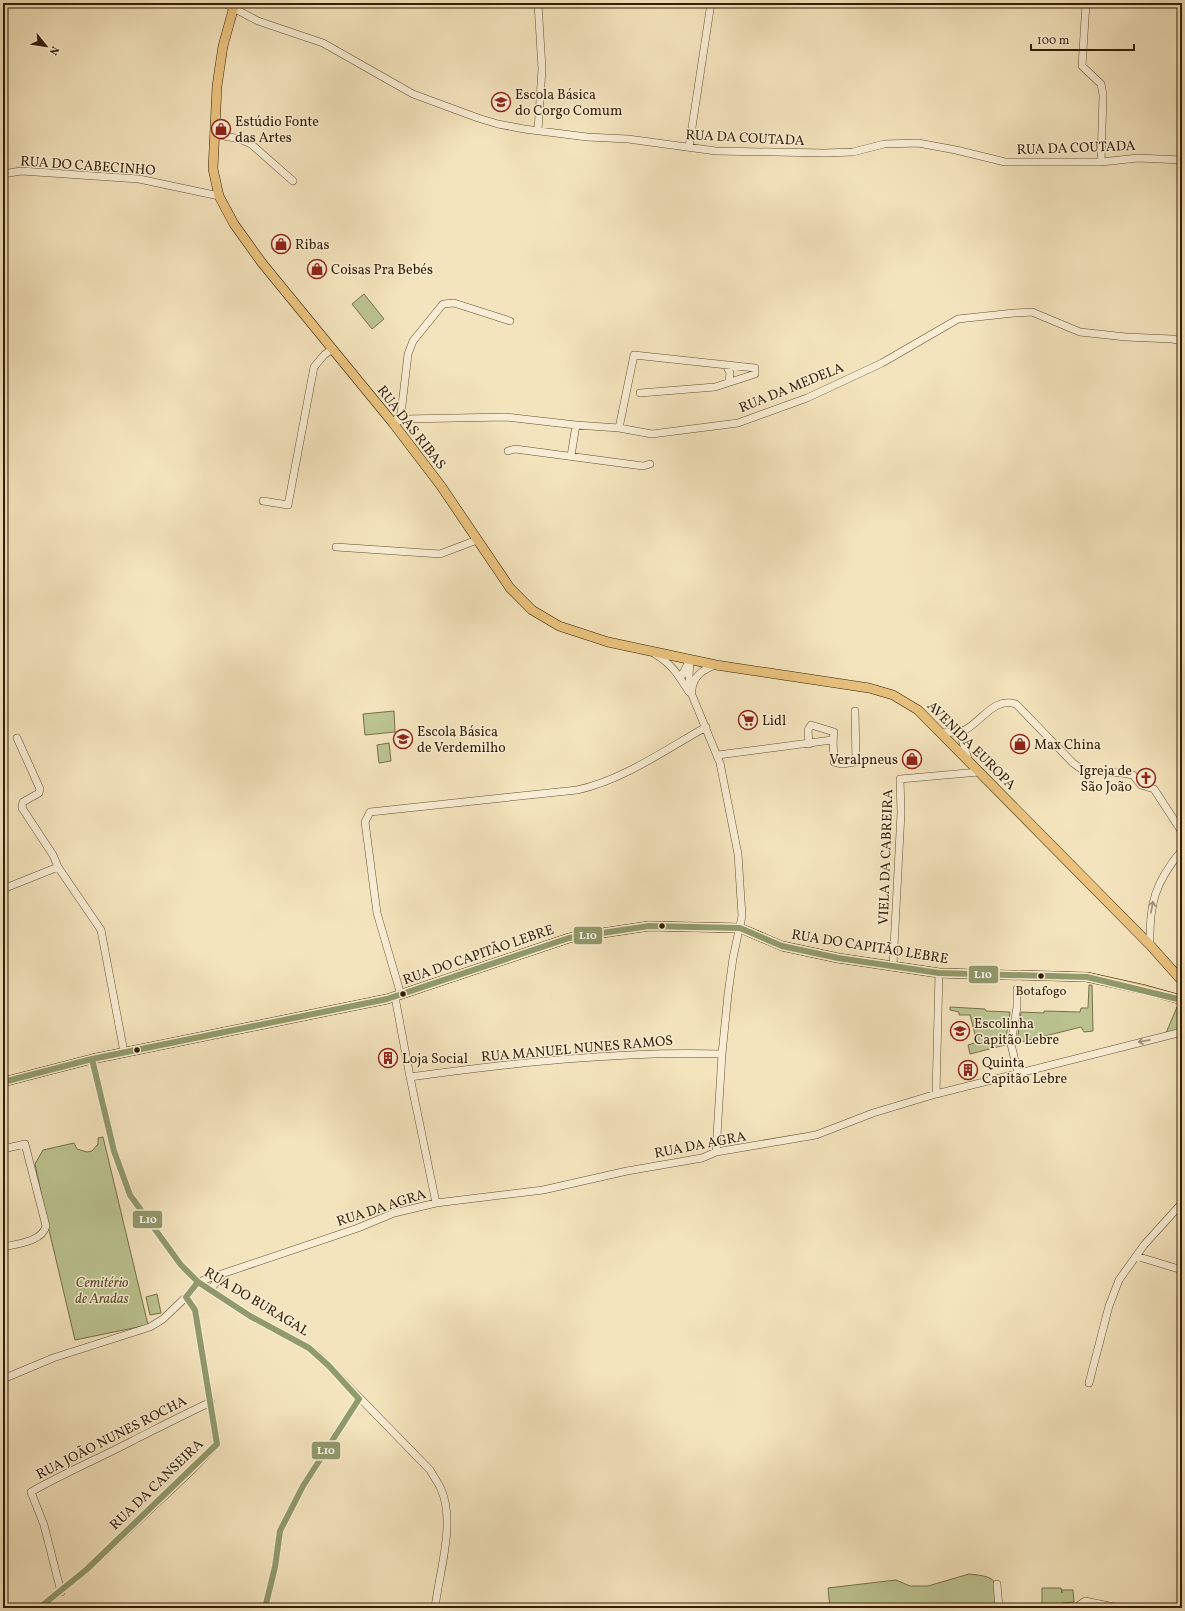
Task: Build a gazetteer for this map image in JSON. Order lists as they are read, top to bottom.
{
  "streets": {
    "main road": ["RUA DAS RIBAS", "AVENIDA EUROPA", "RUA DO CAPITÃO LEBRE"],
    "street": [
      "RUA DA COUTADA",
      "RUA DO CABECINHO",
      "RUA DA MEDELA",
      "VIELA DA CABREIRA",
      "RUA MANUEL NUNES RAMOS",
      "RUA DA AGRA",
      "RUA DO BURAGAL",
      "RUA JOÃO NUNES ROCHA",
      "RUA DA CANSEIRA"
    ]
  },
  "crossings": [
    ["RUA DA COUTADA", "RUA DAS RIBAS"],
    ["RUA DO CABECINHO", "RUA DAS RIBAS"],
    ["RUA DA MEDELA", "RUA DAS RIBAS"],
    ["RUA DAS RIBAS", "AVENIDA EUROPA"],
    ["AVENIDA EUROPA", "VIELA DA CABREIRA"],
    ["VIELA DA CABREIRA", "RUA DO CAPITÃO LEBRE"],
    ["RUA DO CAPITÃO LEBRE", "RUA DO BURAGAL"],
    ["RUA DA AGRA", "RUA DO BURAGAL"],
    ["RUA JOÃO NUNES ROCHA", "RUA DA CANSEIRA"]
  ],
  "parks": ["Cemitério de Aradas"],
  "places": {
    "school or university": ["Escola Básica do Corgo Comum", "Escola Básica de Verdemilho", "Escolinha Capitão Lebre"],
    "shop": [
      "Estúdio Fonte das Artes",
      "Ribas",
      "Coisas Pra Bebés",
      "Max China",
      "Veralpneus"
    ],
    "supermarket": ["Lidl"],
    "church": ["Igreja de São João"],
    "other": ["Botafogo"],
    "building": ["Loja Social", "Quinta Capitão Lebre"]
  },
  "lines": ["transit line L10"],
  "scale_bar": "100 m",
  "north": "bottom right"
}
